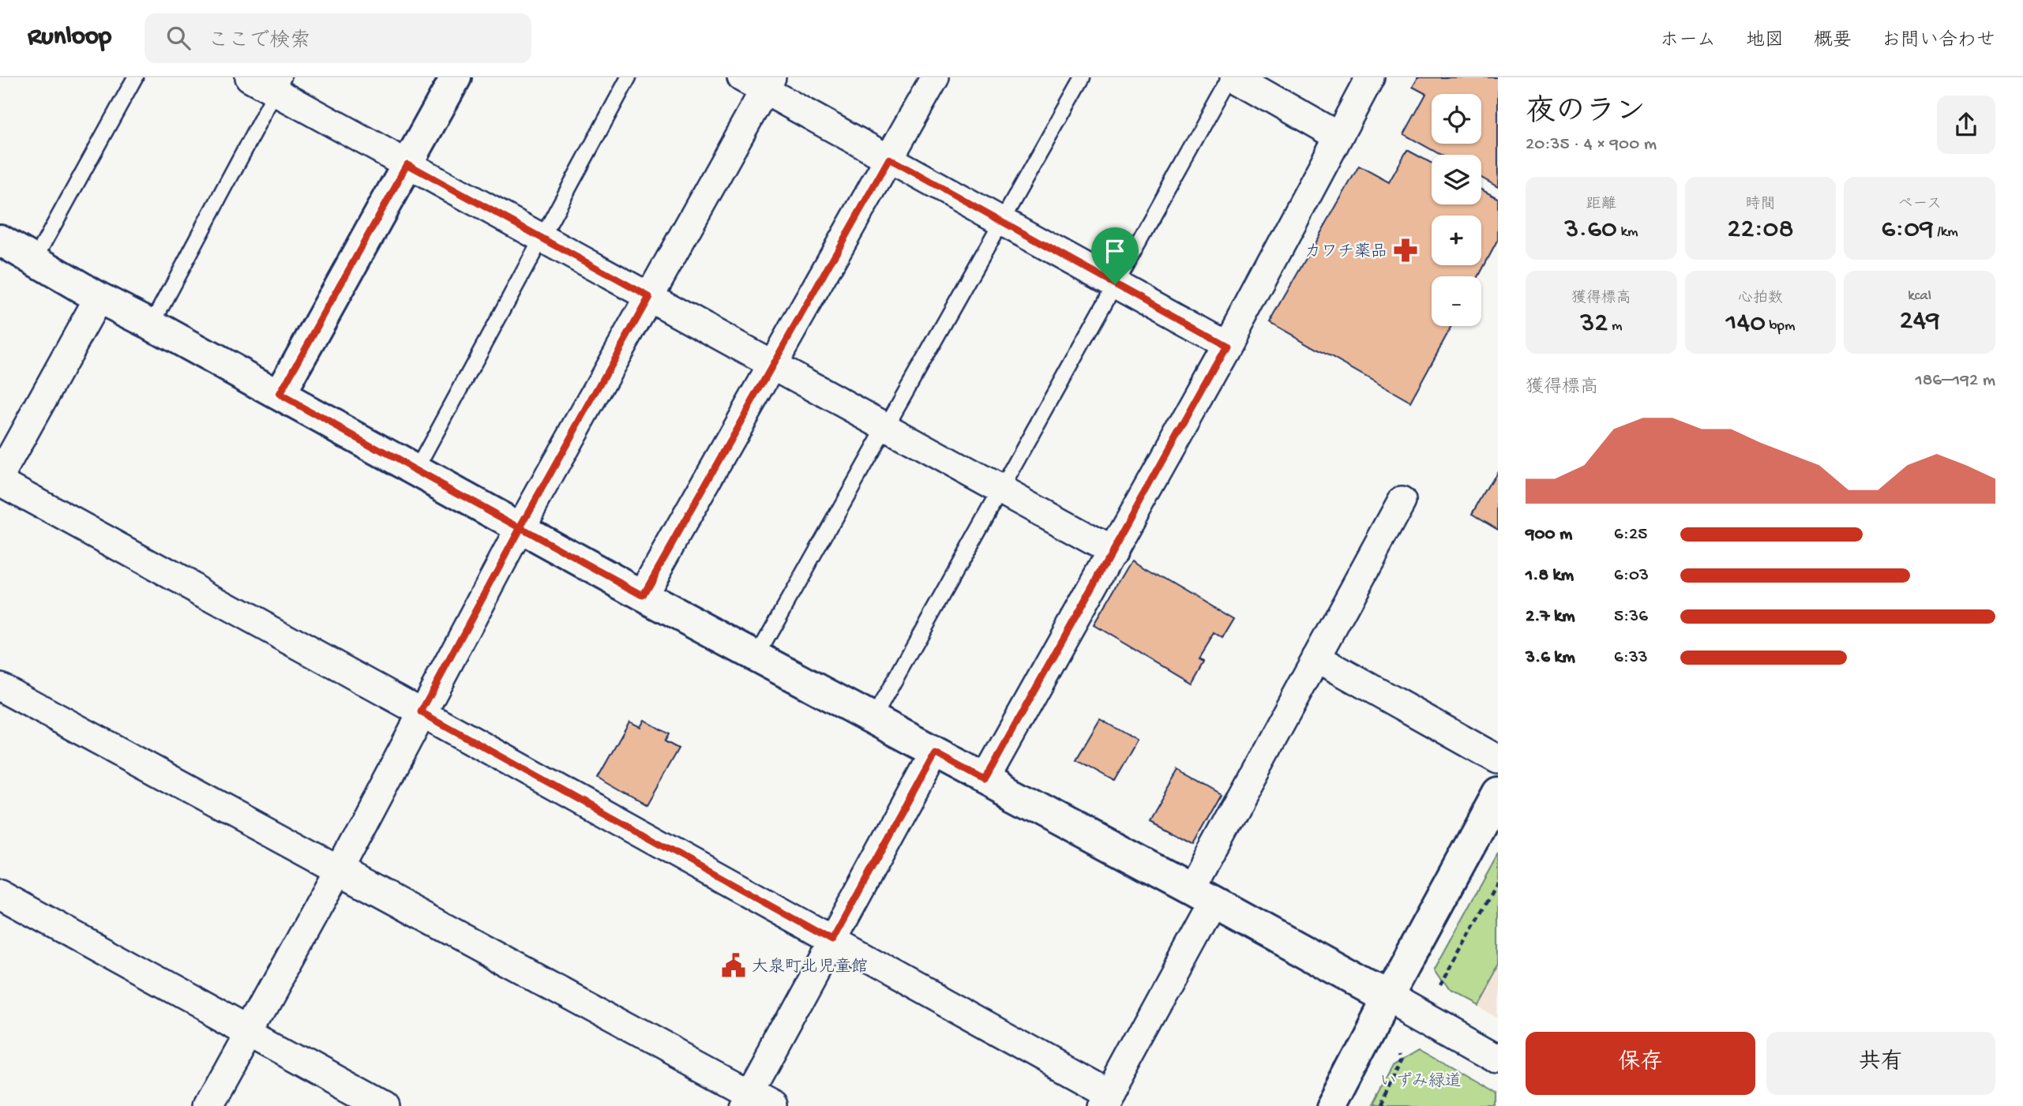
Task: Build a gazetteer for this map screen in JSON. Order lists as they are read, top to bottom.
{
  "parks": ["いずみ緑道"],
  "places": {
    "pharmacy": ["カワチ薬品"],
    "public building": ["大泉町北児童館"]
  },
  "page": {
    "header": "Runloop",
    "search": "ここで検索",
    "nav": [
      "ホーム",
      "地図",
      "概要",
      "お問い合わせ"
    ],
    "heading": ["夜のラン", "20:35 · 4 × 900 m"],
    "map_buttons": ["+", "−"],
    "stats": [
      ["距離", "3.60 km"],
      ["時間", "22:08"],
      ["ペース", "6:09 /km"],
      ["獲得標高", "32 m"],
      ["心拍数", "140 bpm"],
      ["kcal", "249"]
    ],
    "chart": ["獲得標高", "186–192 m"],
    "list": [
      {
        "name": "900 m",
        "note": "6:25"
      },
      {
        "name": "1.8 km",
        "note": "6:03"
      },
      {
        "name": "2.7 km",
        "note": "5:36"
      },
      {
        "name": "3.6 km",
        "note": "6:33"
      }
    ],
    "buttons": ["保存", "共有"]
  }
}
